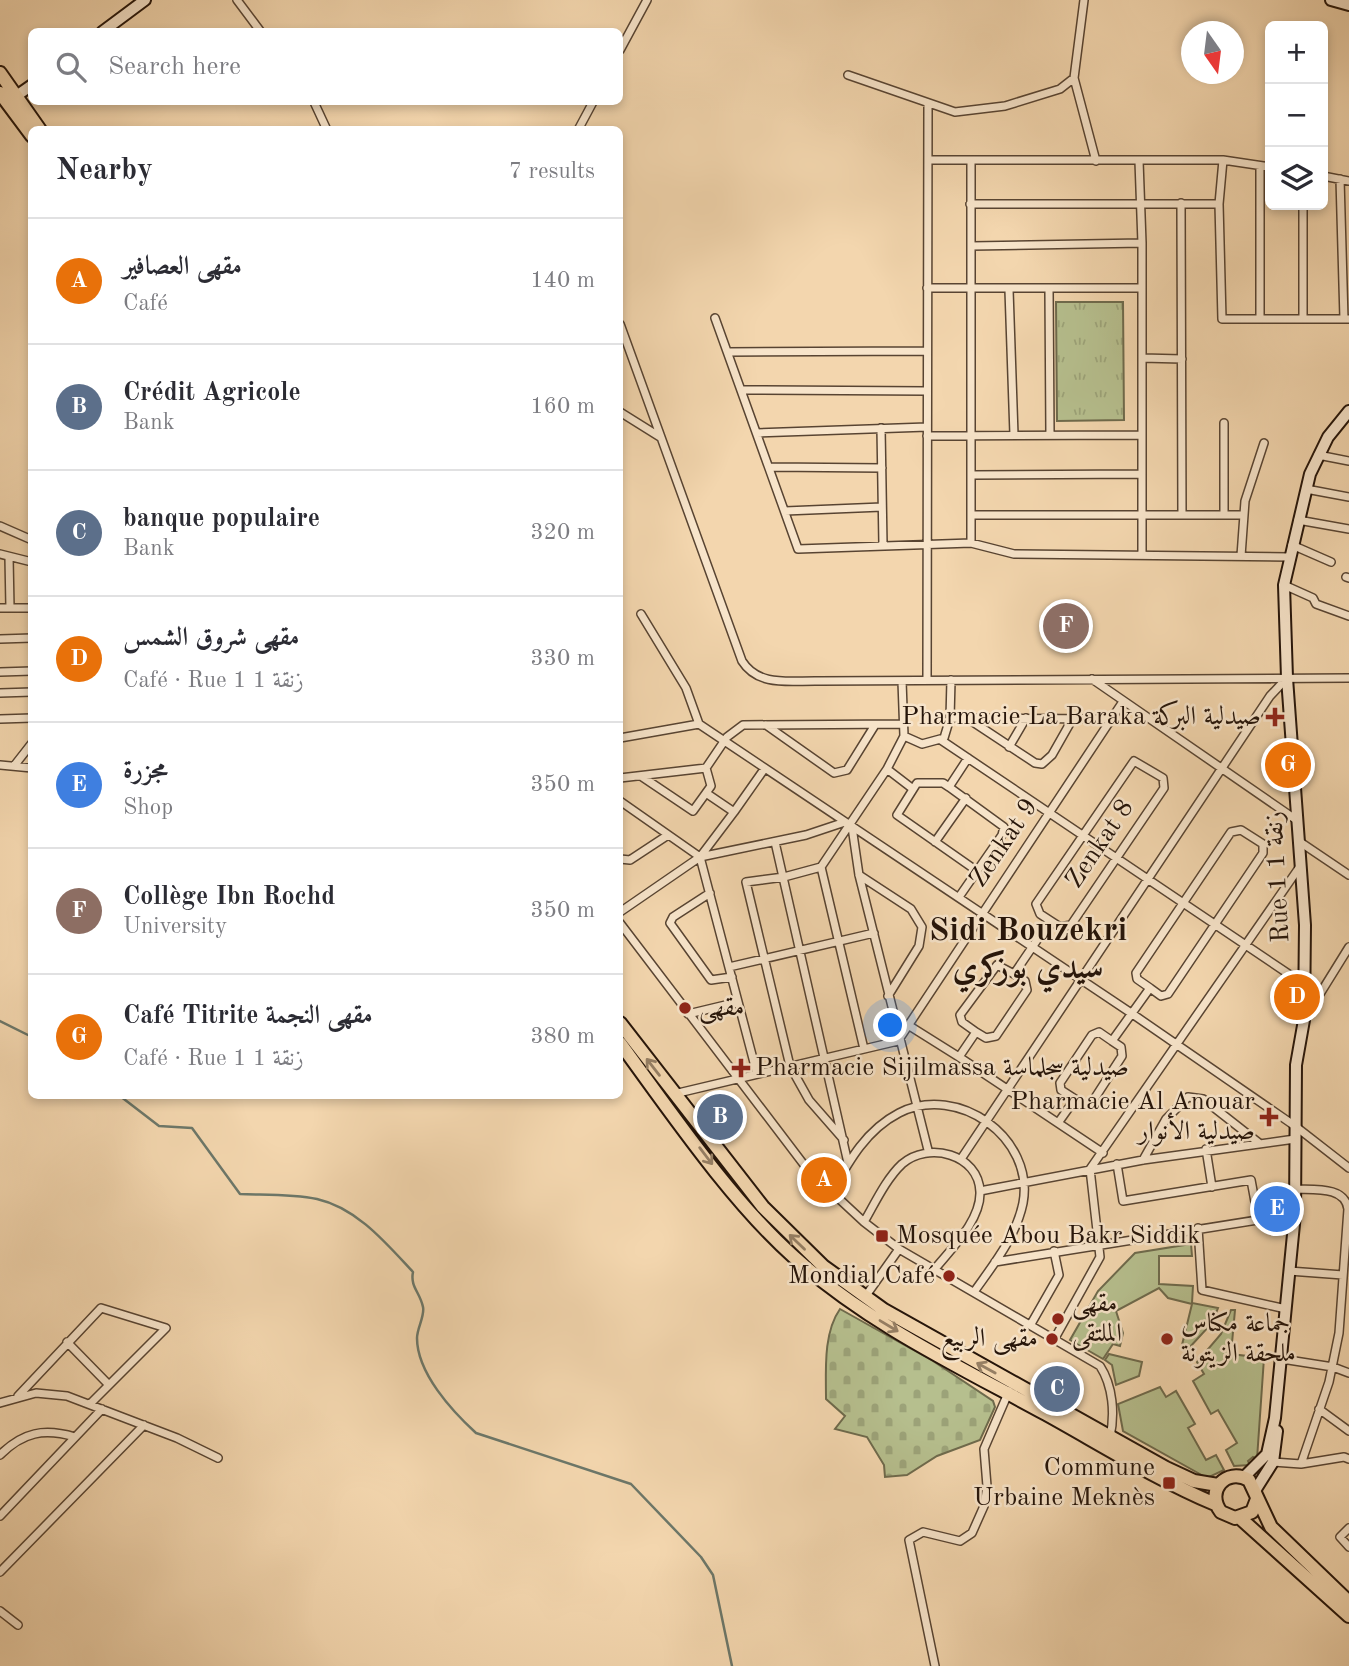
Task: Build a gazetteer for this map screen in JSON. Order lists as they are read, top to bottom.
{
  "streets": {
    "street": ["Zenkat 9", "Zenkat 8", "Rue 1 زنقة 1"]
  },
  "districts": ["Sidi Bouzekri سيدي بوزكري"],
  "places": {
    "health": ["Pharmacie La Baraka صيدلية البركة", "Pharmacie Sijilmassa صيدلية سجلماسة", "Pharmacie Al Anouar صيدلية الأنوار"],
    "other": [
      "مقهى",
      "Mondial Café",
      "مقهى الملتقى",
      "مقهى الربيع",
      "جماعة مكناس ملحقة الزيتونة"
    ],
    "transit": ["Mosquée Abou Bakr Siddik", "Commune Urbaine Meknès"]
  },
  "north": "bottom",
  "page": {
    "map_buttons": ["+", "−"],
    "search": "Search here",
    "heading": ["Nearby", "7 results"],
    "list": [
      {
        "mark": "A",
        "name": "مقهى العصافير",
        "note": "Café",
        "value": "140 m"
      },
      {
        "mark": "B",
        "name": "Crédit Agricole",
        "note": "Bank",
        "value": "160 m"
      },
      {
        "mark": "C",
        "name": "banque populaire",
        "note": "Bank",
        "value": "320 m"
      },
      {
        "mark": "D",
        "name": "مقهى شروق الشمس",
        "note": "Café · Rue 1 زنقة 1",
        "value": "330 m"
      },
      {
        "mark": "E",
        "name": "مجزرة",
        "note": "Shop",
        "value": "350 m"
      },
      {
        "mark": "F",
        "name": "Collège Ibn Rochd",
        "note": "University",
        "value": "350 m"
      },
      {
        "mark": "G",
        "name": "Café Titrite مقهى النجمة",
        "note": "Café · Rue 1 زنقة 1",
        "value": "380 m"
      }
    ],
    "pins": [
      "F",
      "G",
      "D",
      "B",
      "A",
      "E",
      "C"
    ]
  }
}
